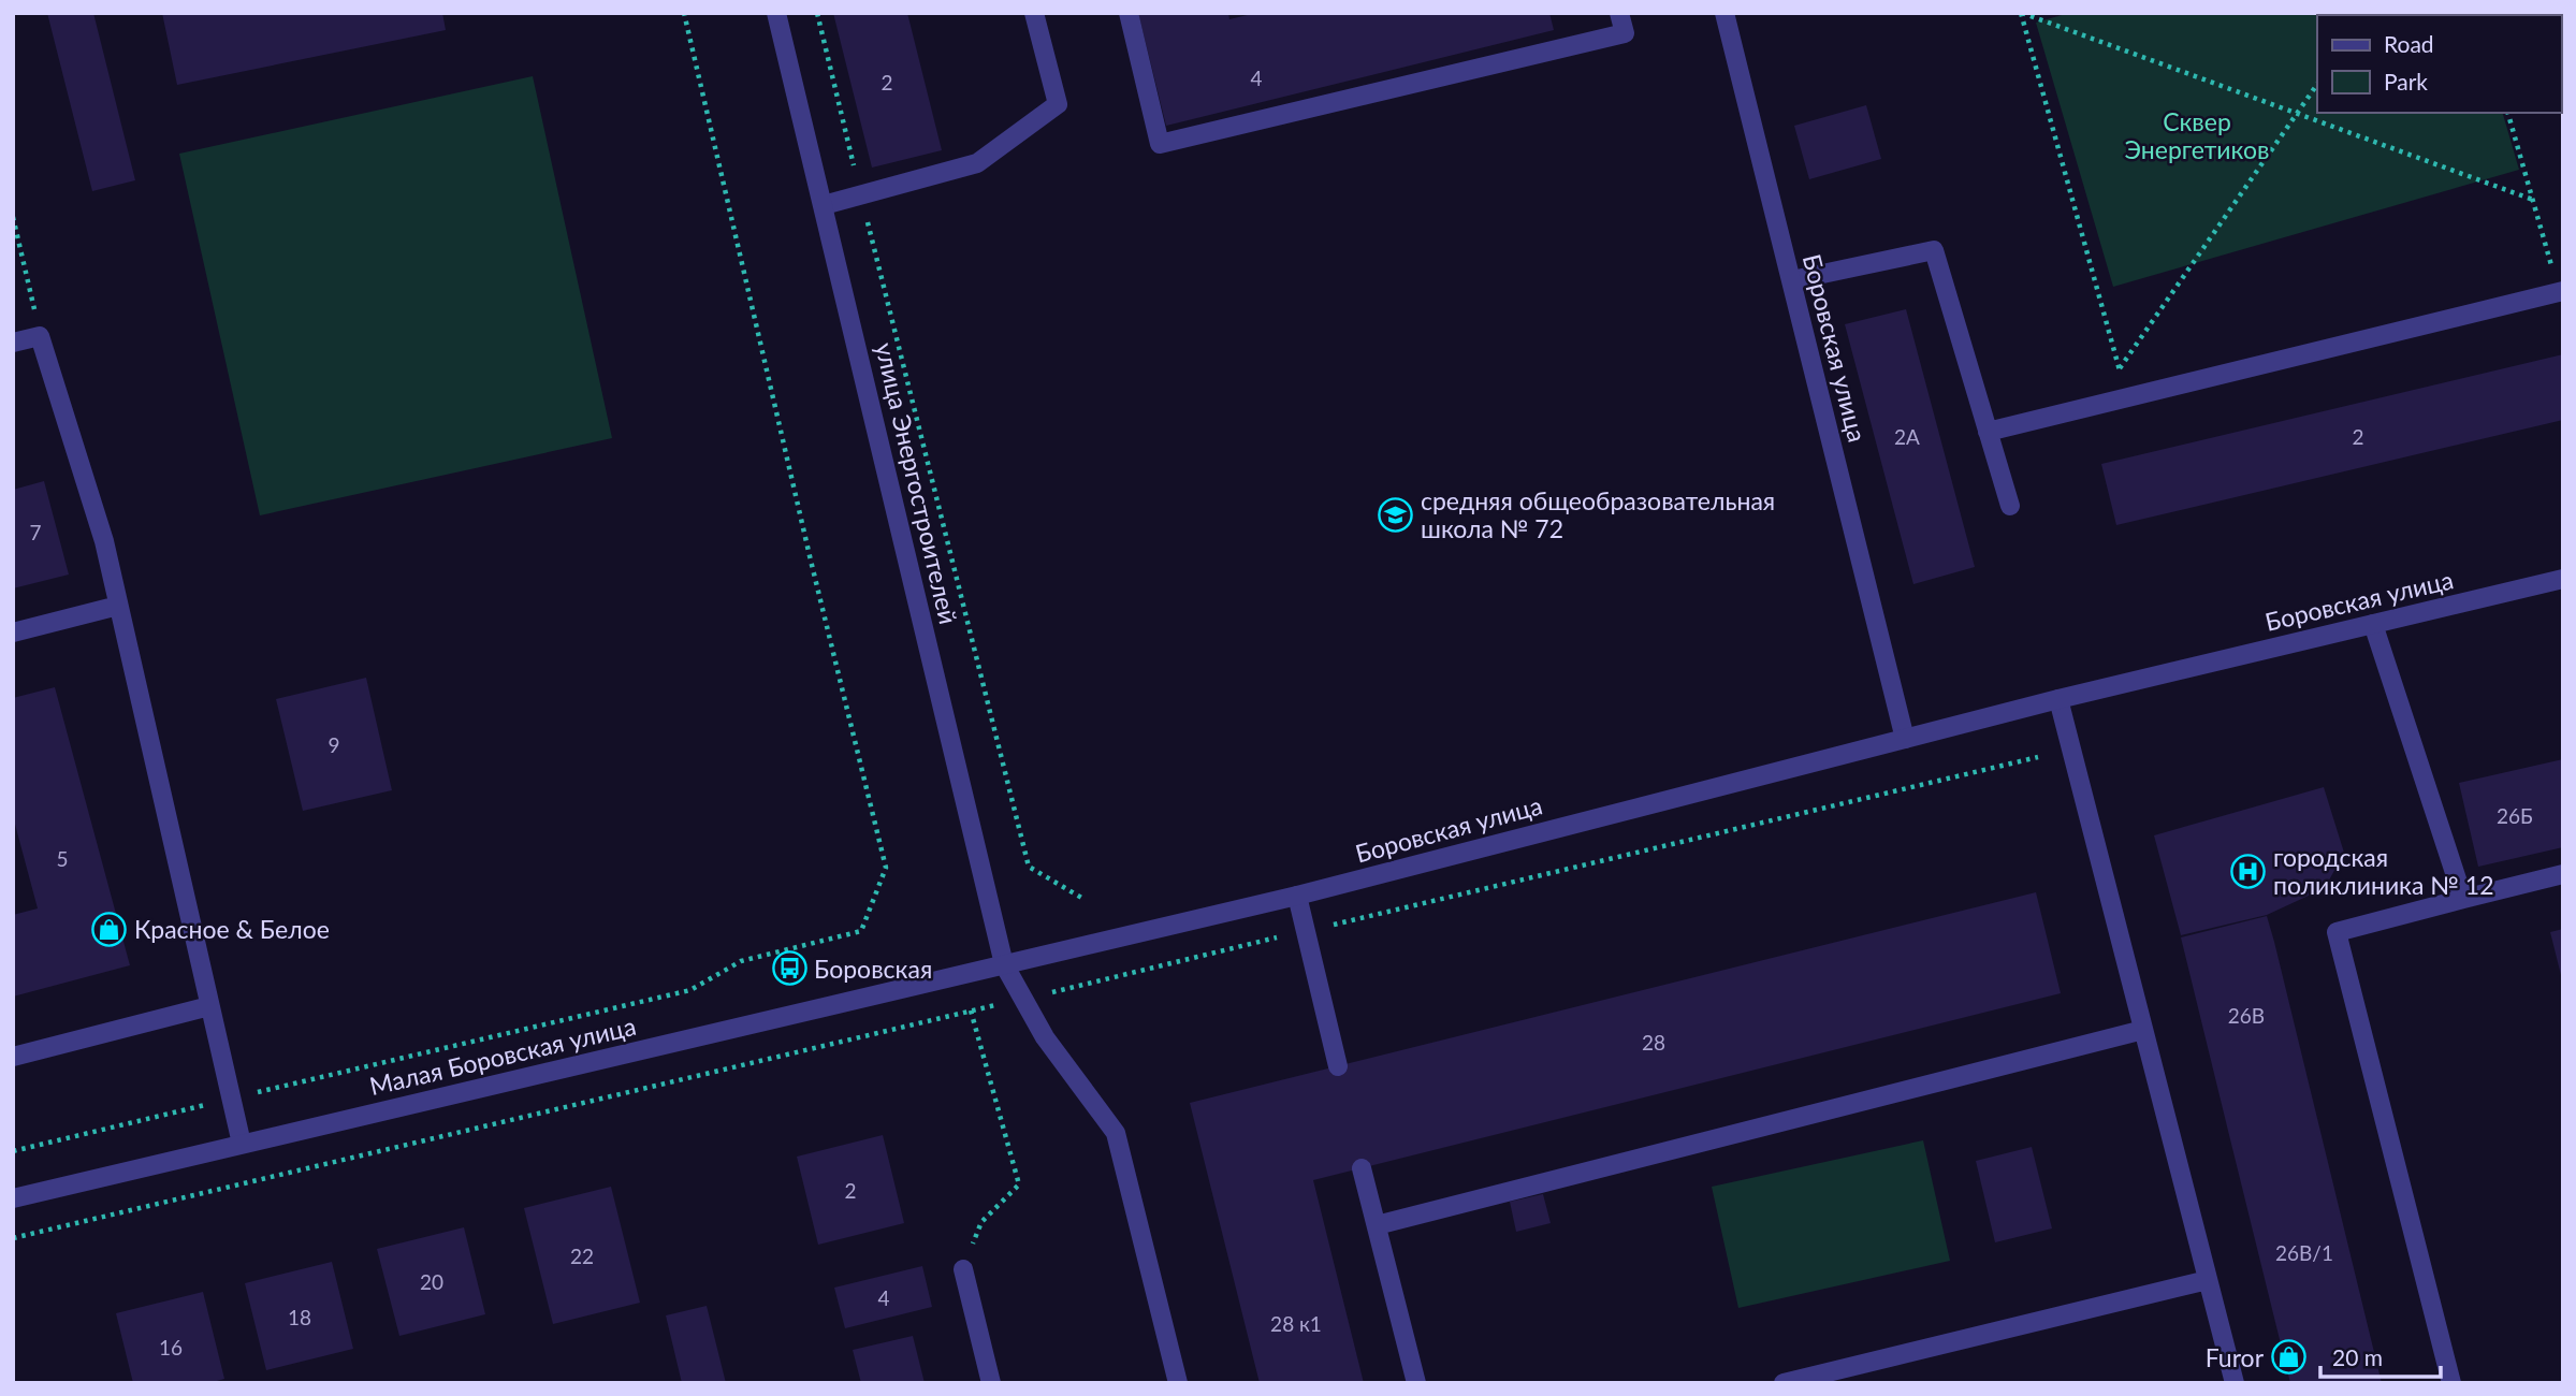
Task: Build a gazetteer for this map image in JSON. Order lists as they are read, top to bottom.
{
  "streets": {
    "street": ["Боровская улица", "улица Энергостроителей", "Малая Боровская улица"]
  },
  "crossings": [
    ["Боровская улица", "улица Энергостроителей"],
    ["Боровская улица", "Малая Боровская улица"],
    ["улица Энергостроителей", "Малая Боровская улица"]
  ],
  "parks": ["Сквер Энергетиков"],
  "places": {
    "school or university": ["средняя общеобразовательная школа № 72"],
    "hospital": ["городская поликлиника № 12"],
    "shop": ["Красное & Белое", "Furor"],
    "bus stop": ["Боровская"]
  },
  "house_numbers": [
    "4",
    "2",
    "2А",
    "2",
    "7",
    "9",
    "26Б",
    "5",
    "26В",
    "28",
    "2",
    "26В/1",
    "22",
    "20",
    "4",
    "18",
    "28 к1",
    "16"
  ],
  "legend": ["Road", "Park"],
  "scale_bar": "20 m"
}
